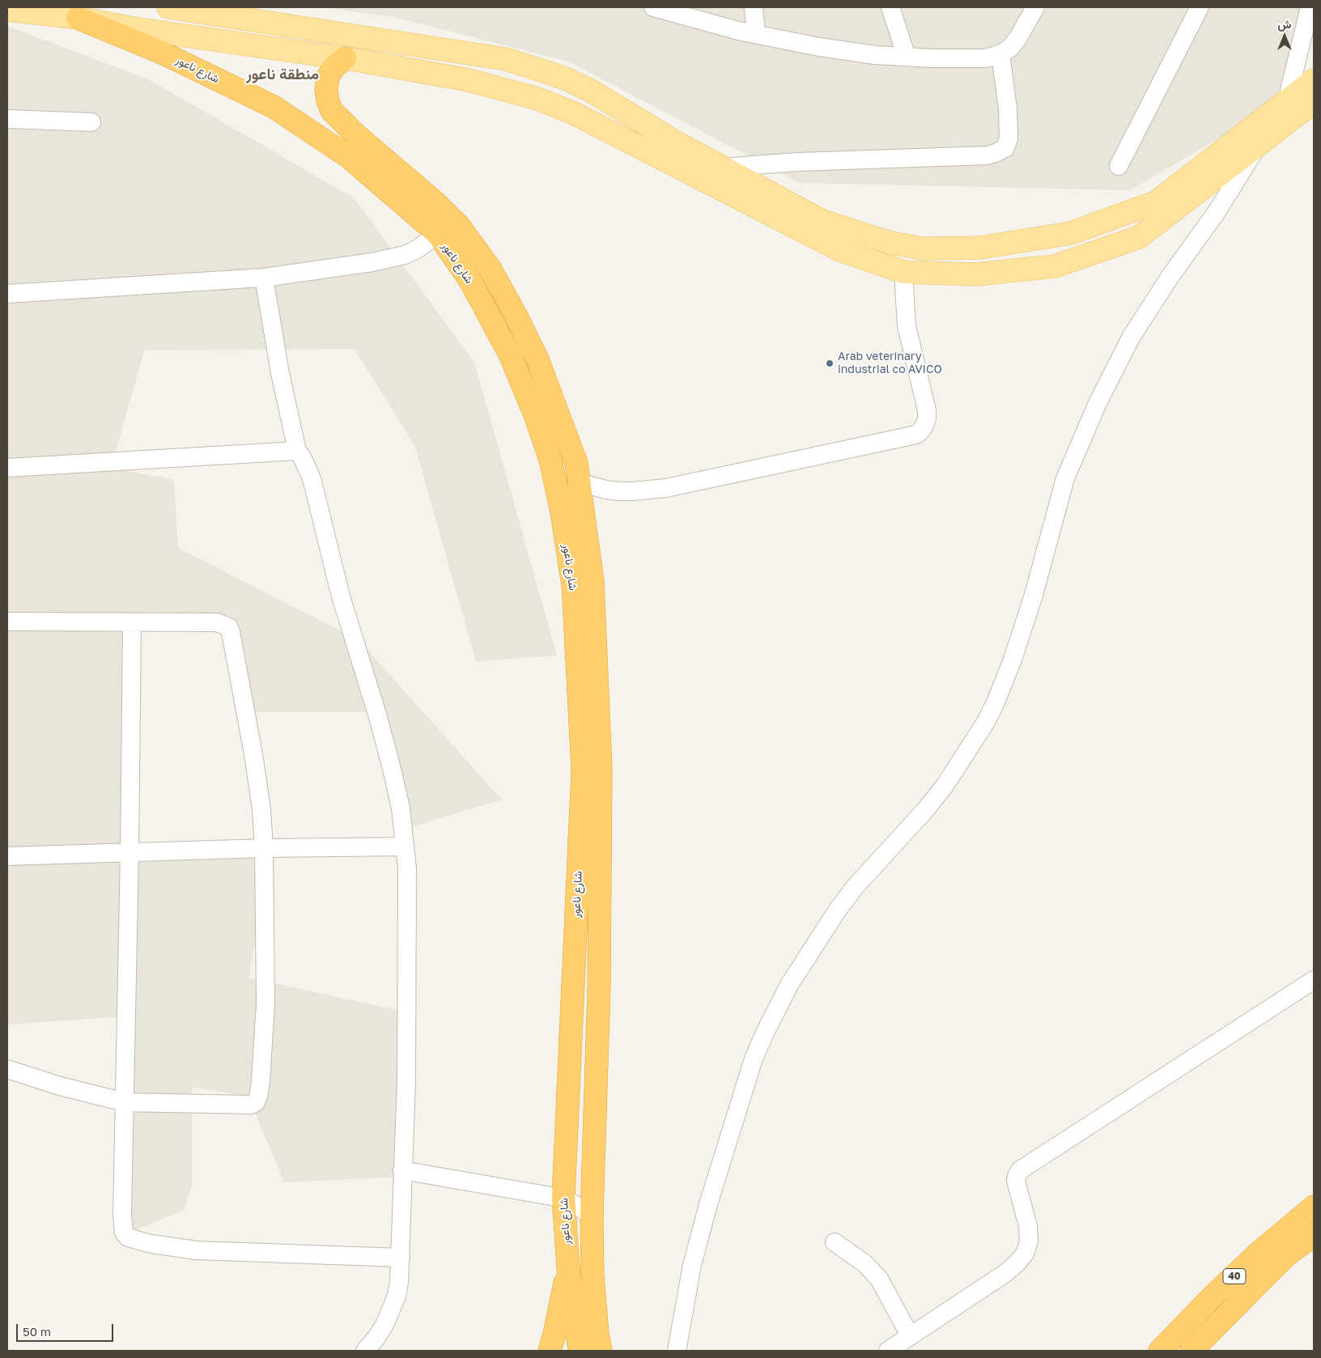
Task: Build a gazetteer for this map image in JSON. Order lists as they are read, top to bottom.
{
  "streets": {
    "highway": ["شارع ناعور", "40"]
  },
  "districts": ["منطقة ناعور"],
  "places": ["Arab veterinary industrial co AVICO"],
  "scale_bar": "50 m",
  "north": "top"
}
